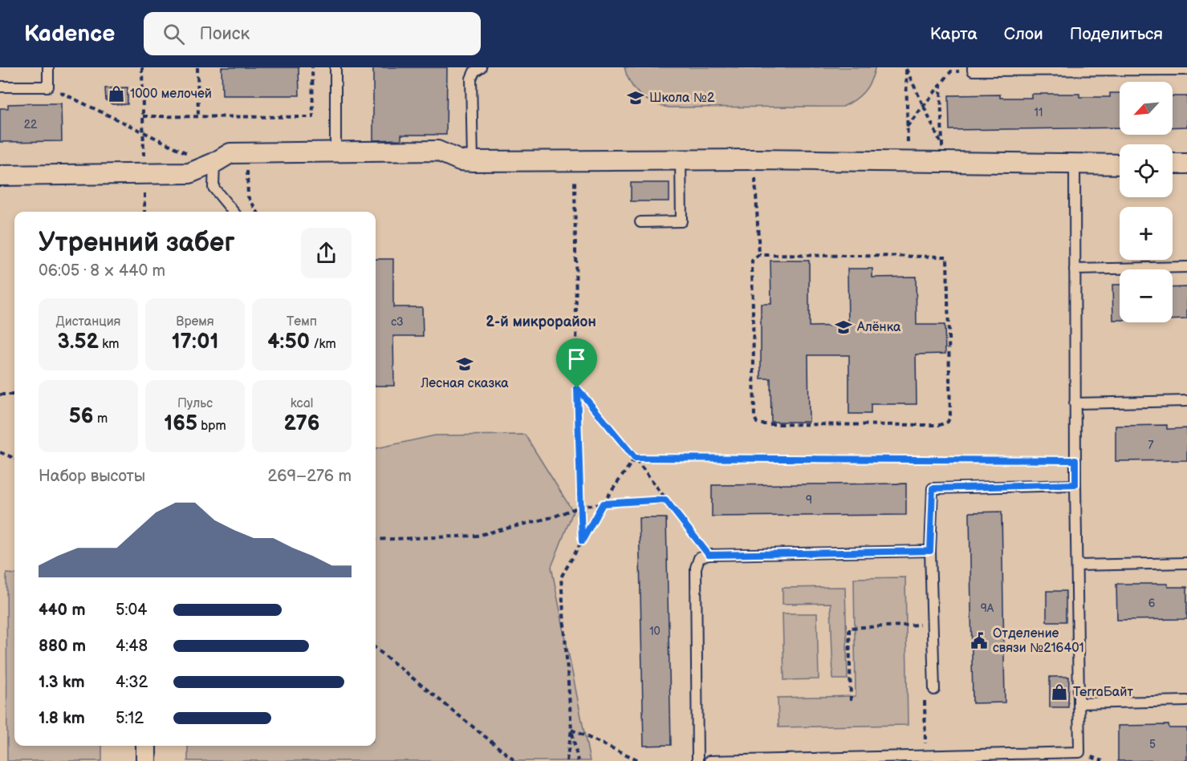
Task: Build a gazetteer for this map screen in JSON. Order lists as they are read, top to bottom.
{
  "districts": ["2-й микрорайон"],
  "places": {
    "shop": ["1000 мелочей", "TerraБайт"],
    "school or university": ["Школа №2", "Алёнка", "Лесная сказка"],
    "public building": ["Отделение связи №216401"]
  },
  "house_numbers": [
    "11",
    "22",
    "с3",
    "7",
    "9",
    "6",
    "9А",
    "10",
    "5"
  ],
  "north": "bottom left",
  "page": {
    "header": "Kadence",
    "search": "Поиск",
    "nav": ["Карта", "Слои", "Поделиться"],
    "map_buttons": ["+", "−"],
    "heading": ["Утренний забег", "06:05 · 8 × 440 m"],
    "stats": [
      ["Дистанция", "3.52 km"],
      ["Время", "17:01"],
      ["Темп", "4:50 /km"],
      ["56 m"],
      ["Пульс", "165 bpm"],
      ["kcal", "276"]
    ],
    "chart": ["Набор высоты", "269–276 m"],
    "list": [
      {
        "name": "440 m",
        "note": "5:04"
      },
      {
        "name": "880 m",
        "note": "4:48"
      },
      {
        "name": "1.3 km",
        "note": "4:32"
      },
      {
        "name": "1.8 km",
        "note": "5:12"
      }
    ]
  }
}
